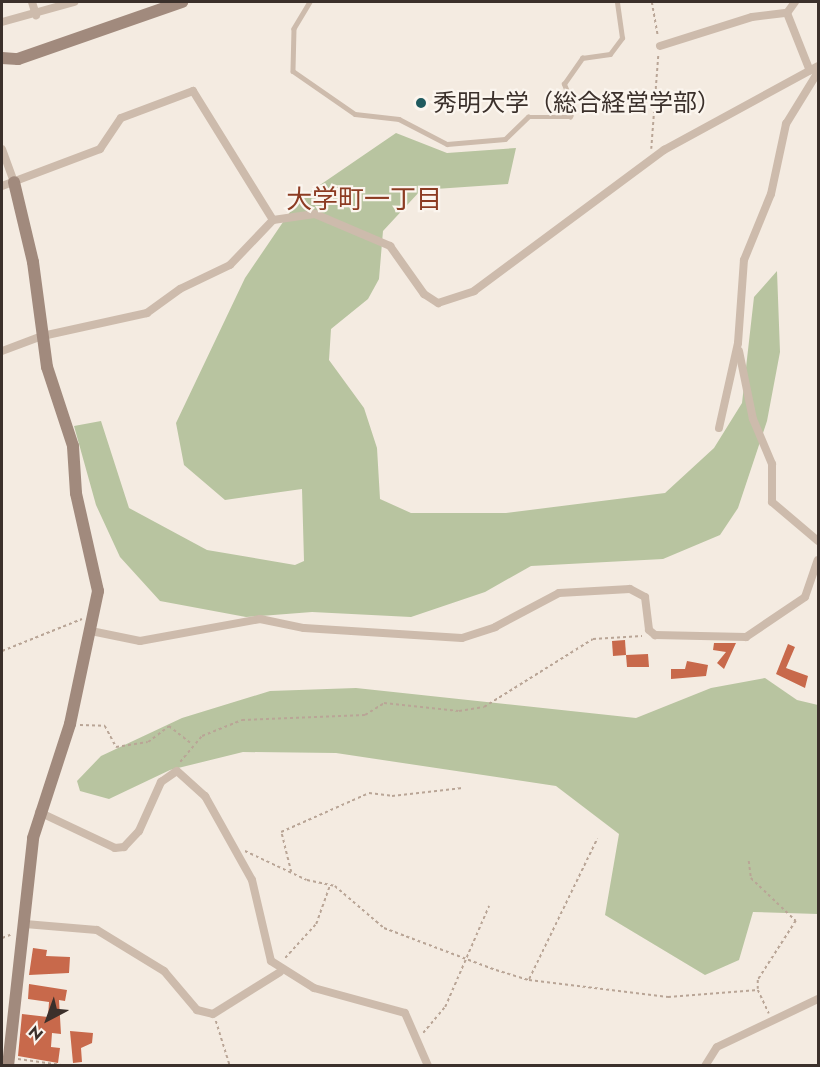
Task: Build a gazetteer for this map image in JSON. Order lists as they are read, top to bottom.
{
  "districts": ["大学町一丁目"],
  "places": ["秀明大学（総合経営学部）"],
  "north": "bottom left"
}
